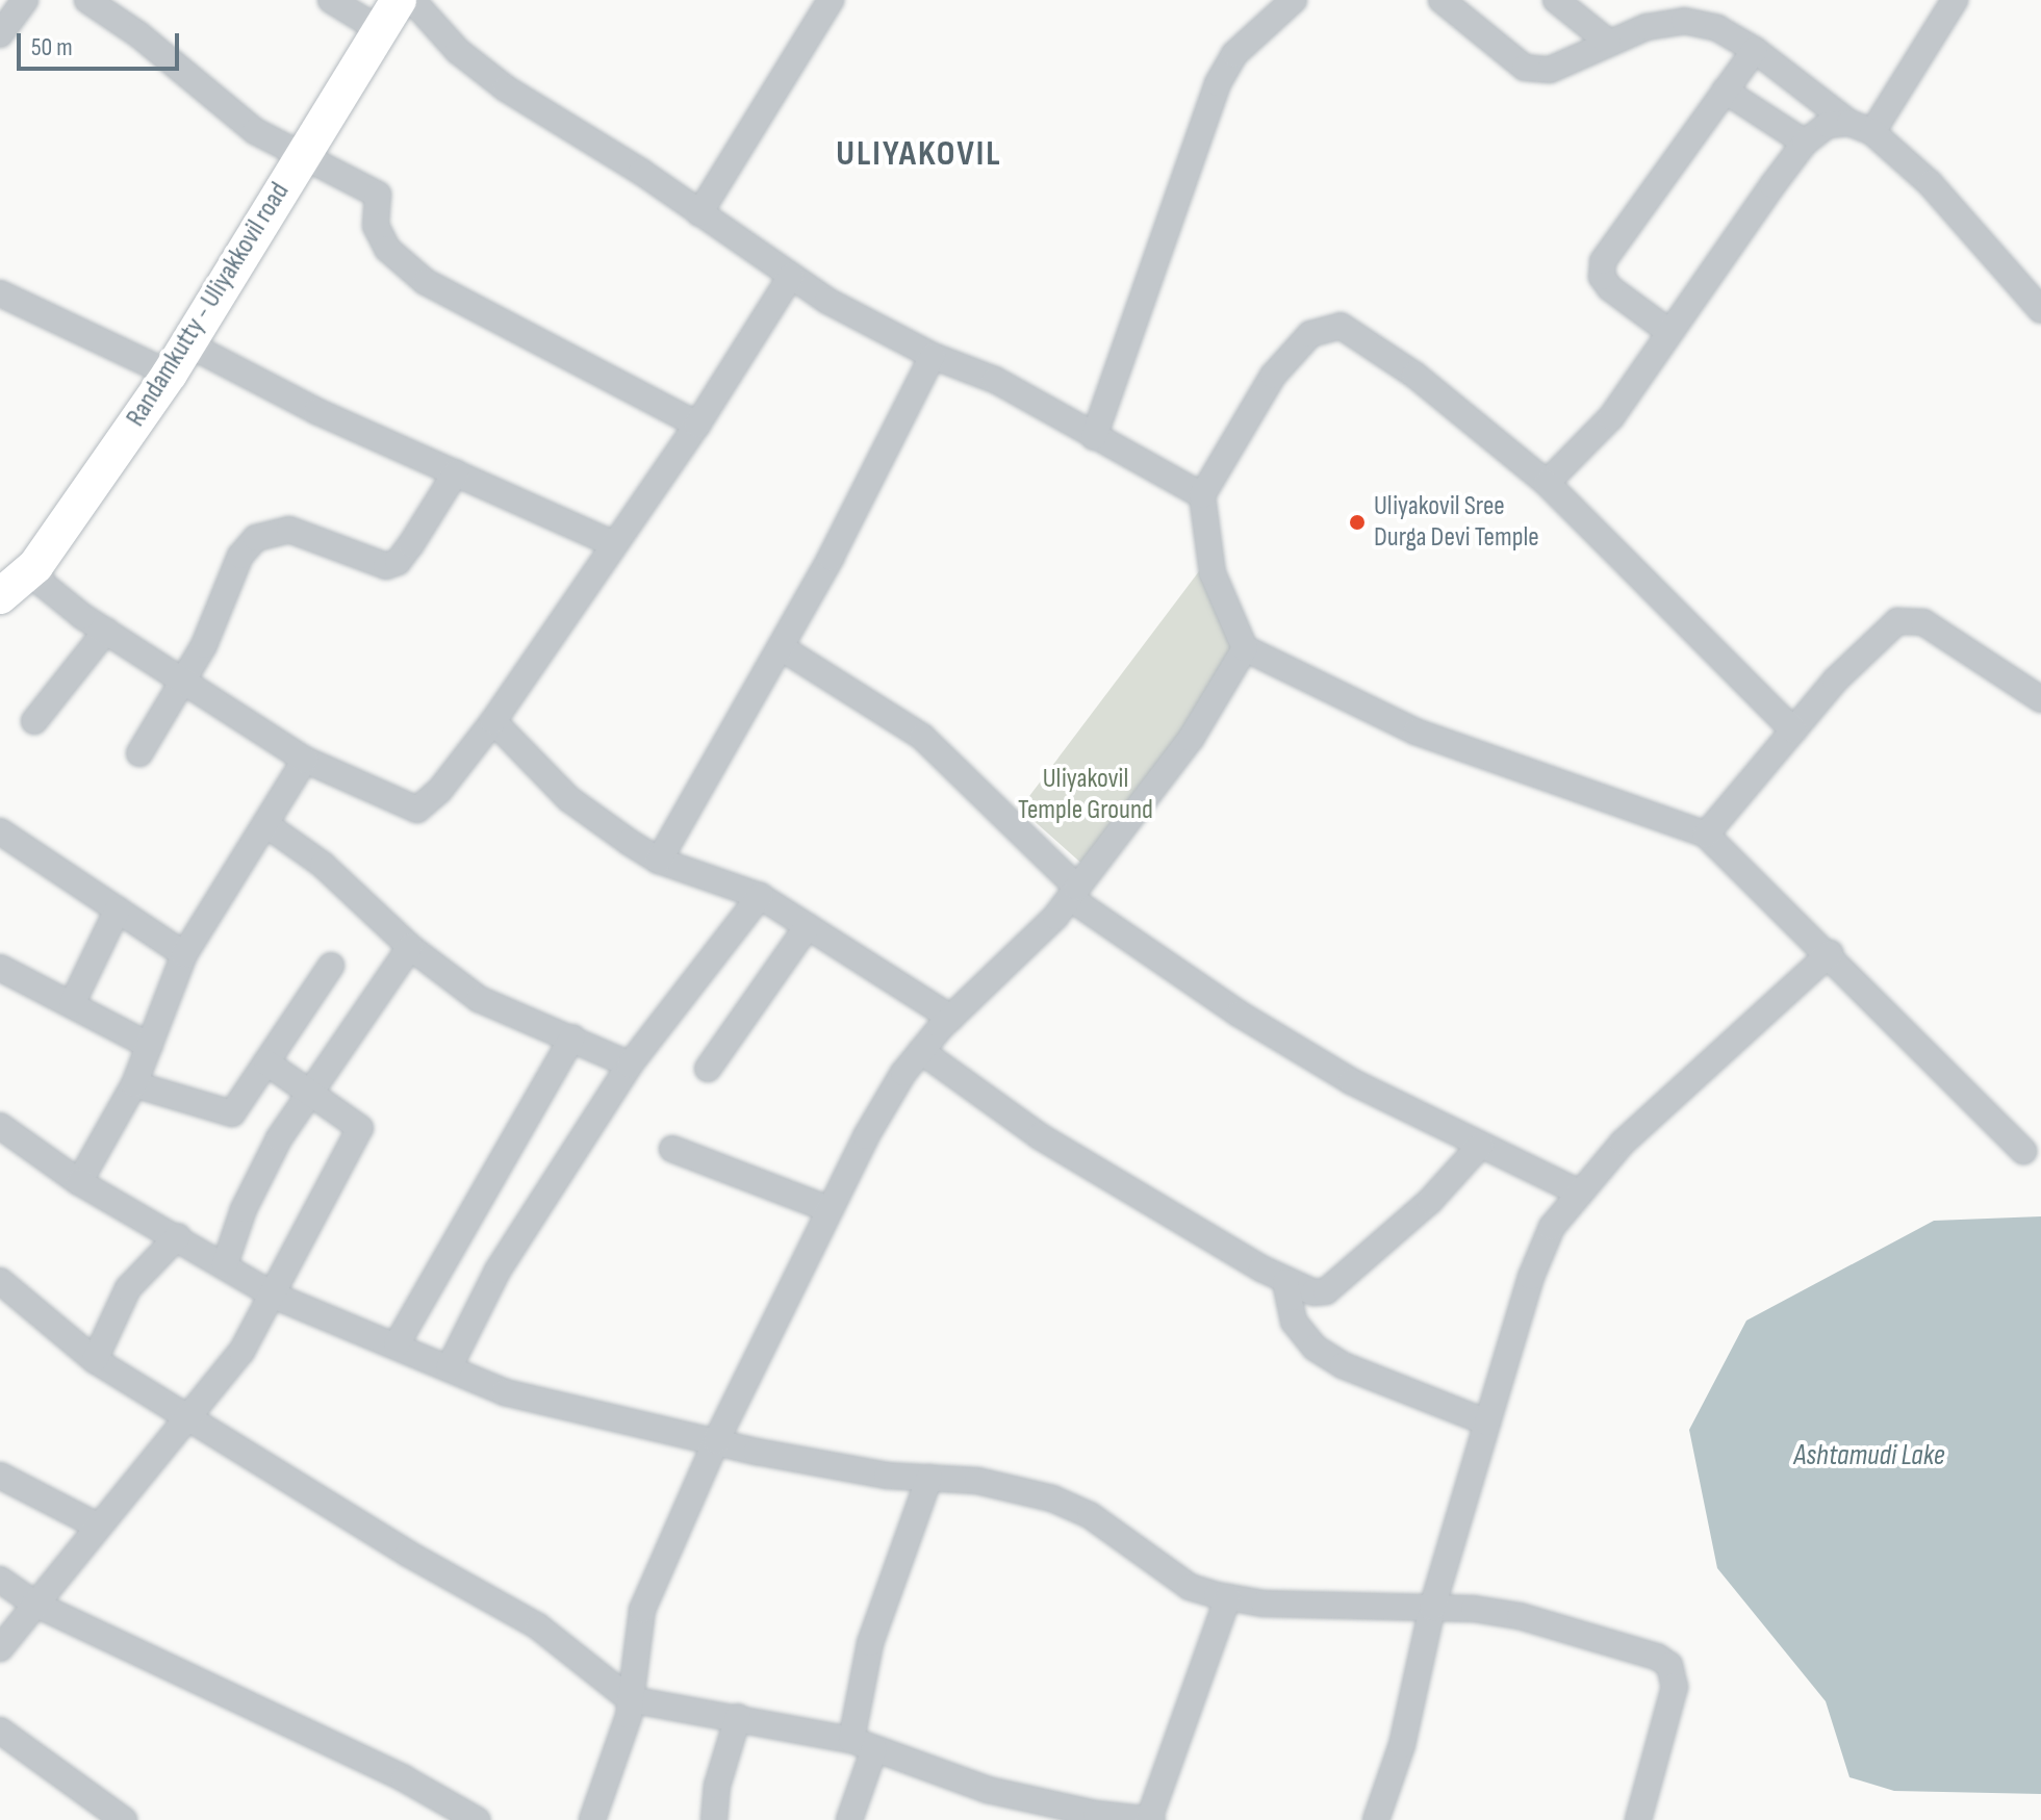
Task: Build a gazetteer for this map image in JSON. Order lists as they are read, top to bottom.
{
  "streets": {
    "street": ["Randamkutty - Uliyakkovil road"]
  },
  "districts": ["ULIYAKOVIL"],
  "water": ["Ashtamudi Lake"],
  "parks": ["Uliyakovil Temple Ground"],
  "places": ["Uliyakovil Sree Durga Devi Temple"],
  "scale_bar": "50 m"
}
